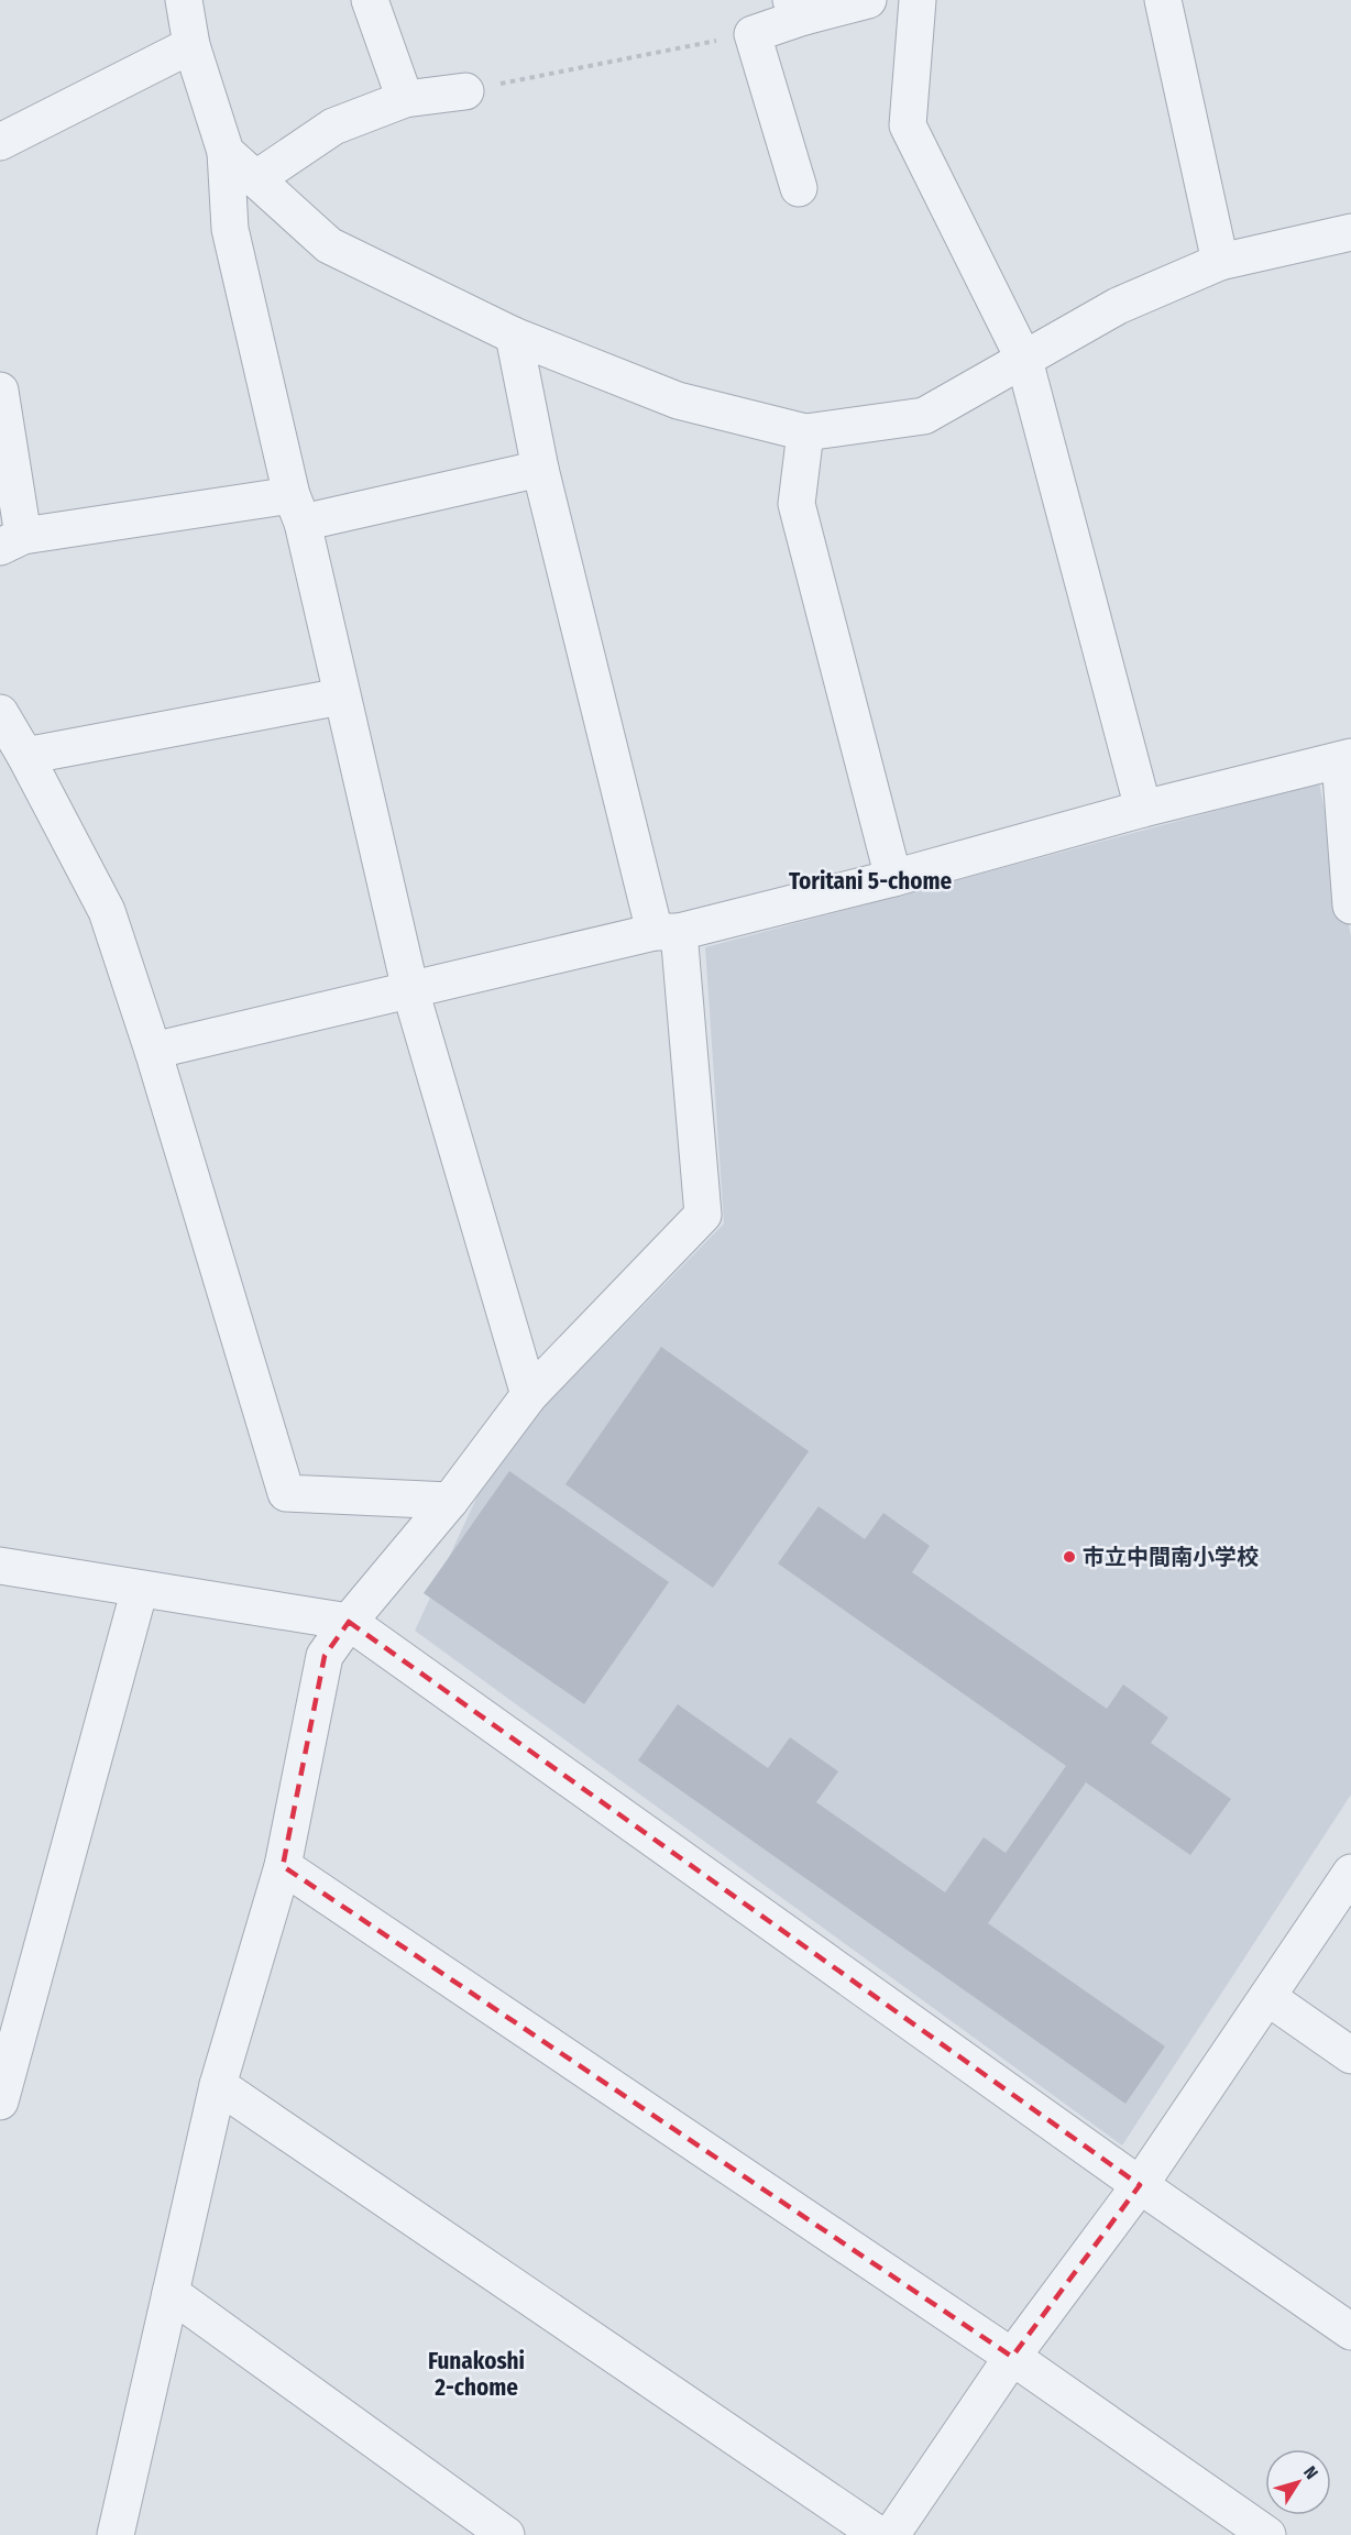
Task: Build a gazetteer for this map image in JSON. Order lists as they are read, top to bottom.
{
  "districts": ["Toritani 5-chome", "Funakoshi 2-chome"],
  "places": ["市立中間南小学校"],
  "north": "top right"
}
